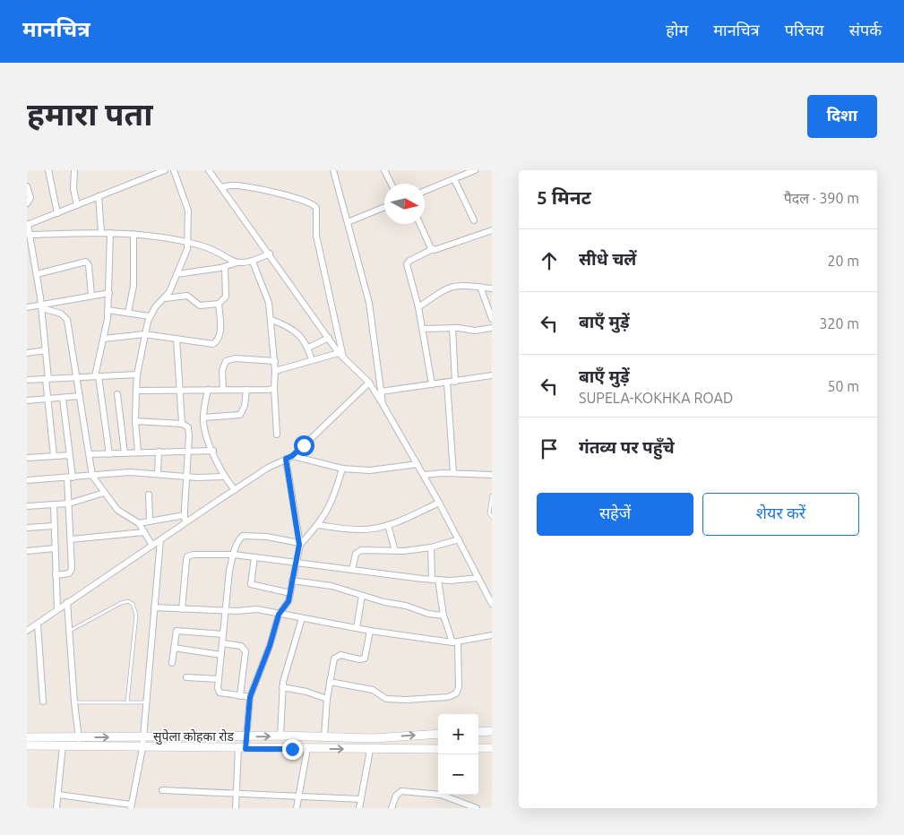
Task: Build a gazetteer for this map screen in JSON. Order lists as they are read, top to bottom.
{
  "streets": {
    "street": ["सुपेला कोहका रोड"]
  },
  "north": "right",
  "page": {
    "header": "मानचित्र",
    "nav": [
      "होम",
      "मानचित्र",
      "परिचय",
      "संपर्क"
    ],
    "buttons": [
      "दिशा",
      ["सहेजें", "शेयर करें"]
    ],
    "title": "हमारा पता",
    "heading": ["5 मिनट", "पैदल · 390 m"],
    "list": [
      ["सीधे चलें", "20 m"],
      ["बाएँ मुड़ें", "320 m"],
      ["बाएँ मुड़ें", "SUPELA-KOKHKA ROAD", "50 m"],
      "गंतव्य पर पहुँचे"
    ],
    "map_buttons": ["+", "−"]
  }
}
